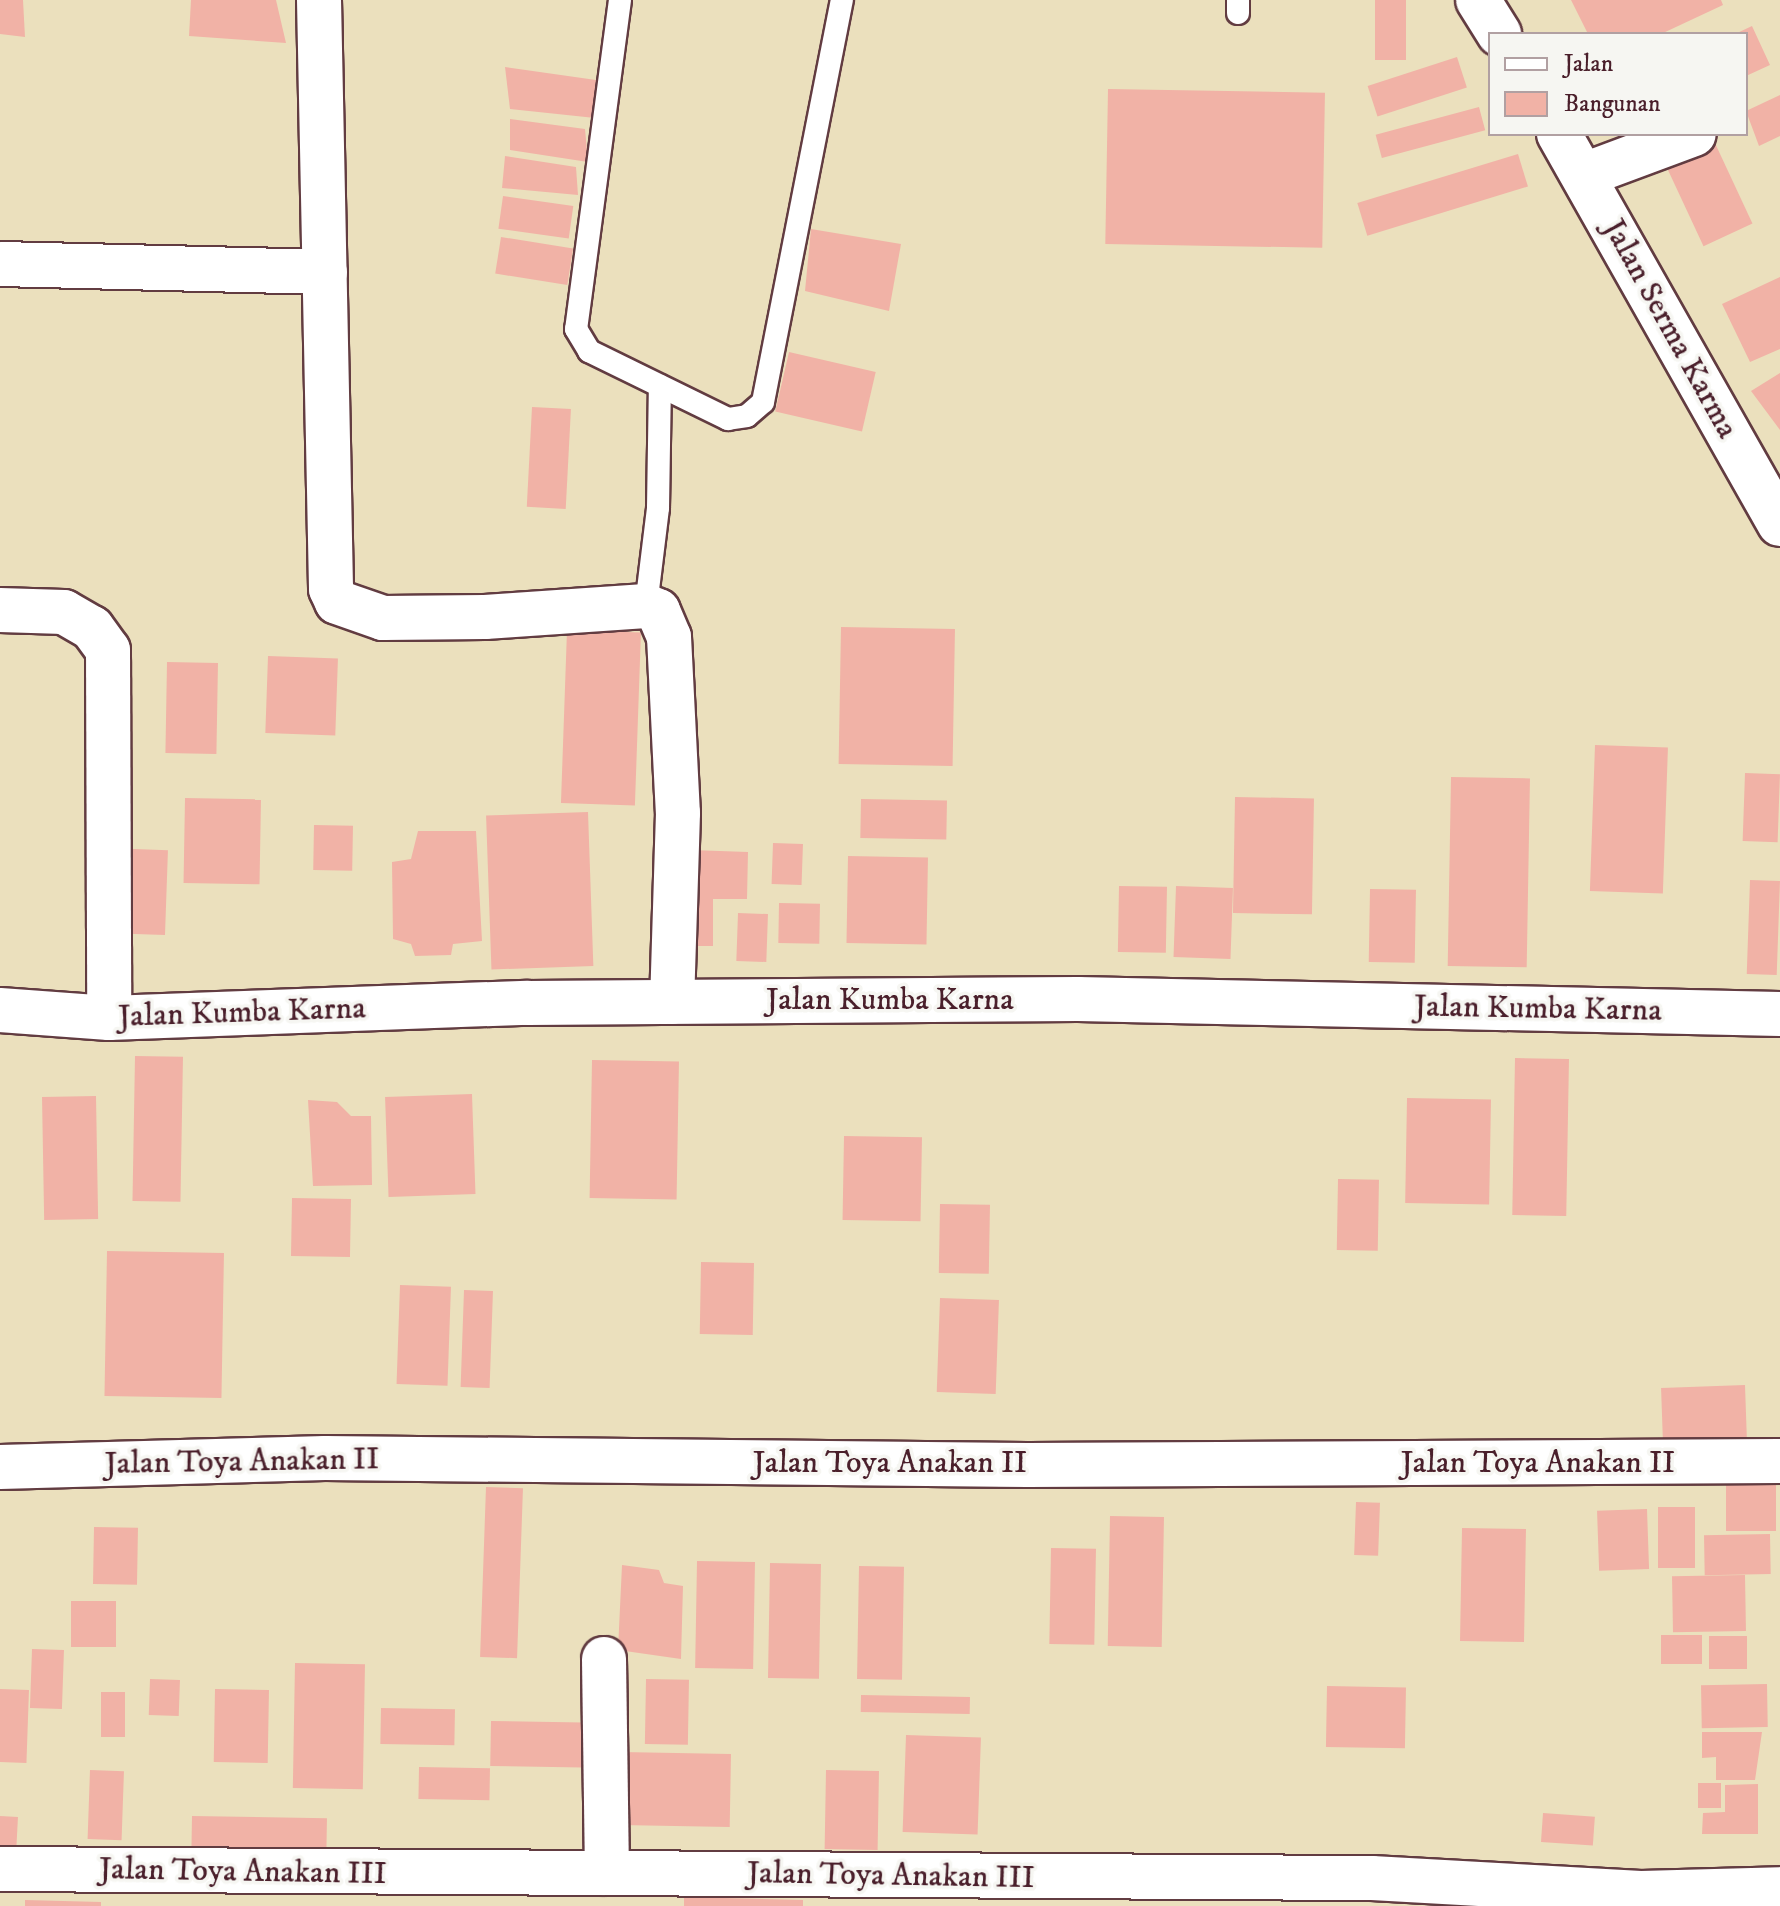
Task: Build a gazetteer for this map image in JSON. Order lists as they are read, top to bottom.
{
  "streets": {
    "street": [
      "Jalan Serma Karma",
      "Jalan Kumba Karna",
      "Jalan Toya Anakan II",
      "Jalan Toya Anakan III"
    ]
  },
  "legend": ["Jalan", "Bangunan"]
}
